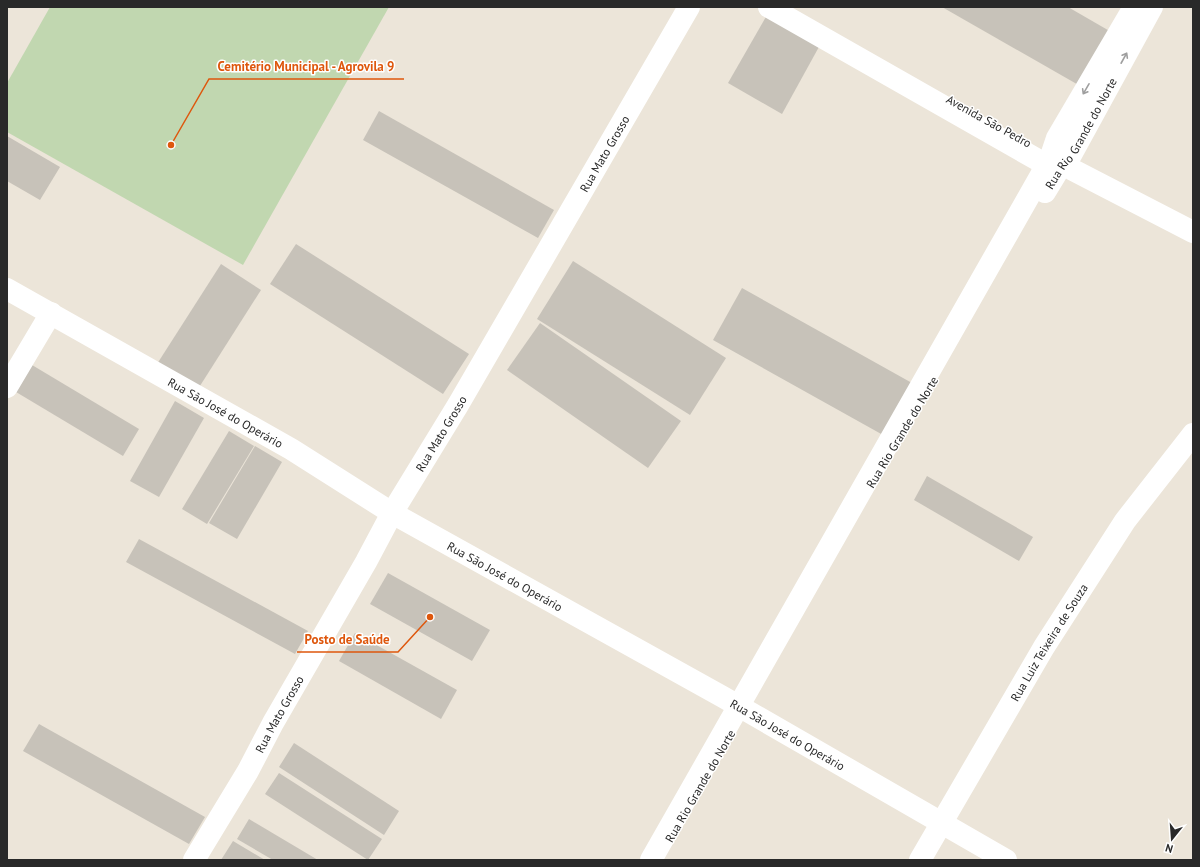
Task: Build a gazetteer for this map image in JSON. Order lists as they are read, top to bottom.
{
  "streets": {
    "street": [
      "Avenida São Pedro",
      "Rua Rio Grande do Norte",
      "Rua Mato Grosso",
      "Rua São José do Operário",
      "Rua Luiz Teixeira de Souza"
    ]
  },
  "crossings": [
    ["Avenida São Pedro", "Rua Rio Grande do Norte"],
    ["Rua Rio Grande do Norte", "Rua São José do Operário"],
    ["Rua Mato Grosso", "Rua São José do Operário"],
    ["Rua São José do Operário", "Rua Luiz Teixeira de Souza"]
  ],
  "places": ["Cemitério Municipal - Agrovila 9", "Posto de Saúde"],
  "north": "bottom"
}
